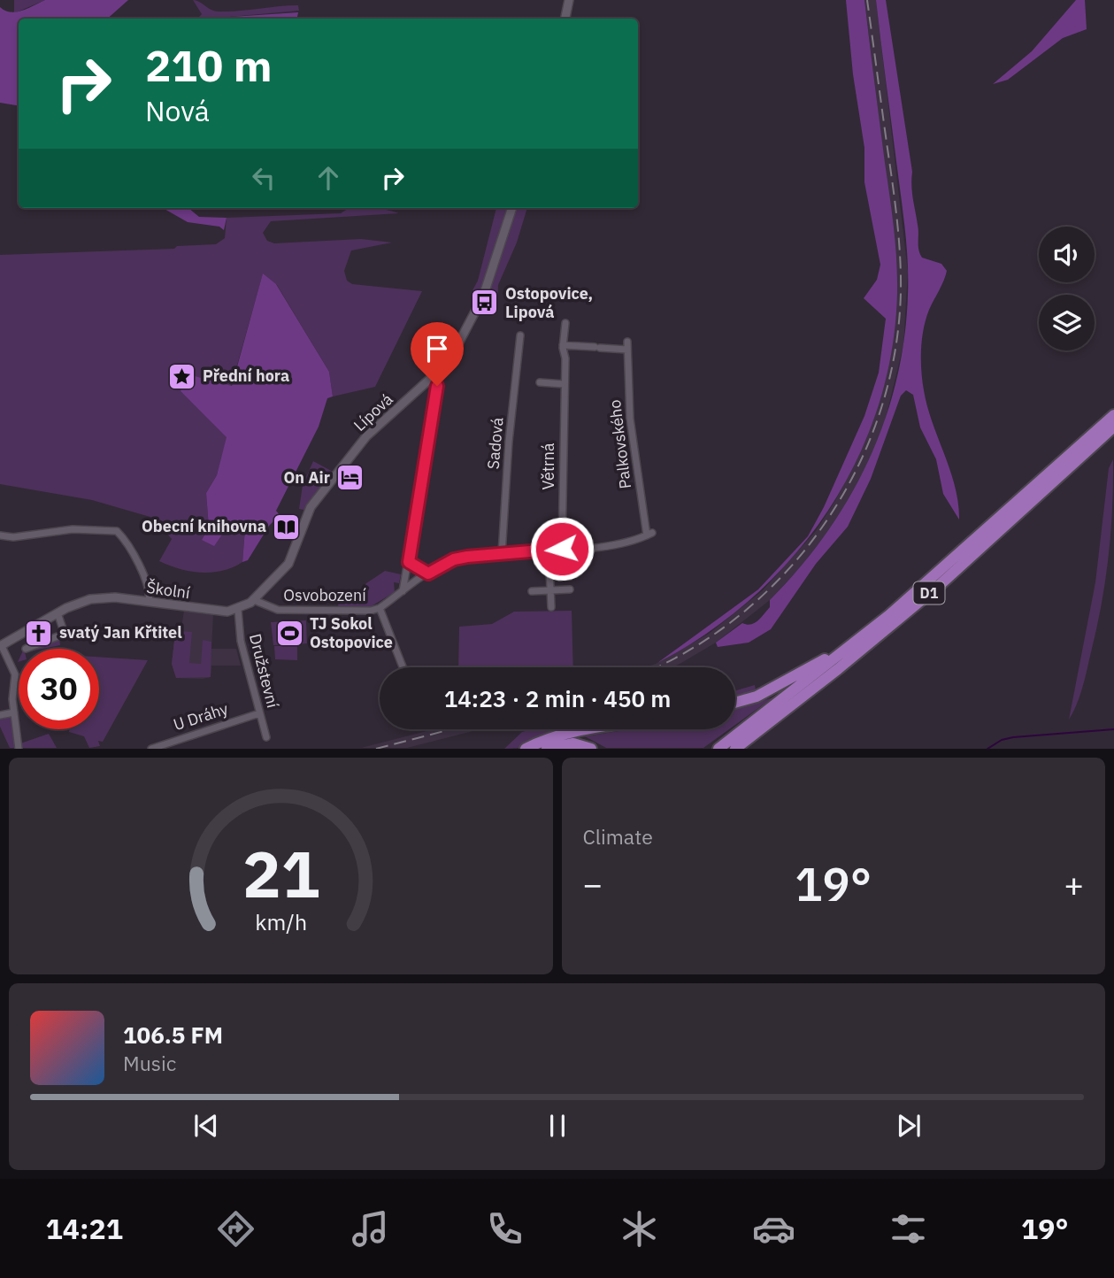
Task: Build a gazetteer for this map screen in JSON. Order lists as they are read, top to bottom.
{
  "streets": {
    "highway": ["D1"],
    "street": [
      "Lípová",
      "Sadová",
      "Palkovského",
      "Větrná",
      "Školní",
      "Osvobození",
      "Družstevní",
      "U Dráhy"
    ]
  },
  "crossings": [
    ["Lípová", "Osvobození"],
    ["Sadová", "Osvobození"],
    ["Palkovského", "Osvobození"],
    ["Větrná", "Osvobození"],
    ["Školní", "Družstevní"],
    ["Družstevní", "U Dráhy"]
  ],
  "places": {
    "bus stop": ["Ostopovice, Lipová"],
    "place": ["Přední hora"],
    "hotel": ["On Air"],
    "library": ["Obecní knihovna"],
    "church": ["svatý Jan Křtitel"],
    "sports": ["TJ Sokol Ostopovice"]
  },
  "page": {
    "turn": ["210 m", "Nová"],
    "limit": "30",
    "trip": "14:23 · 2 min · 450 m",
    "tile": "Climate",
    "heat": ["−", "19°", "+"],
    "song": ["106.5 FM", "Music"],
    "tabs": ["14:21", "19°"],
    "gauge": ["21", "km/h"]
  }
}
